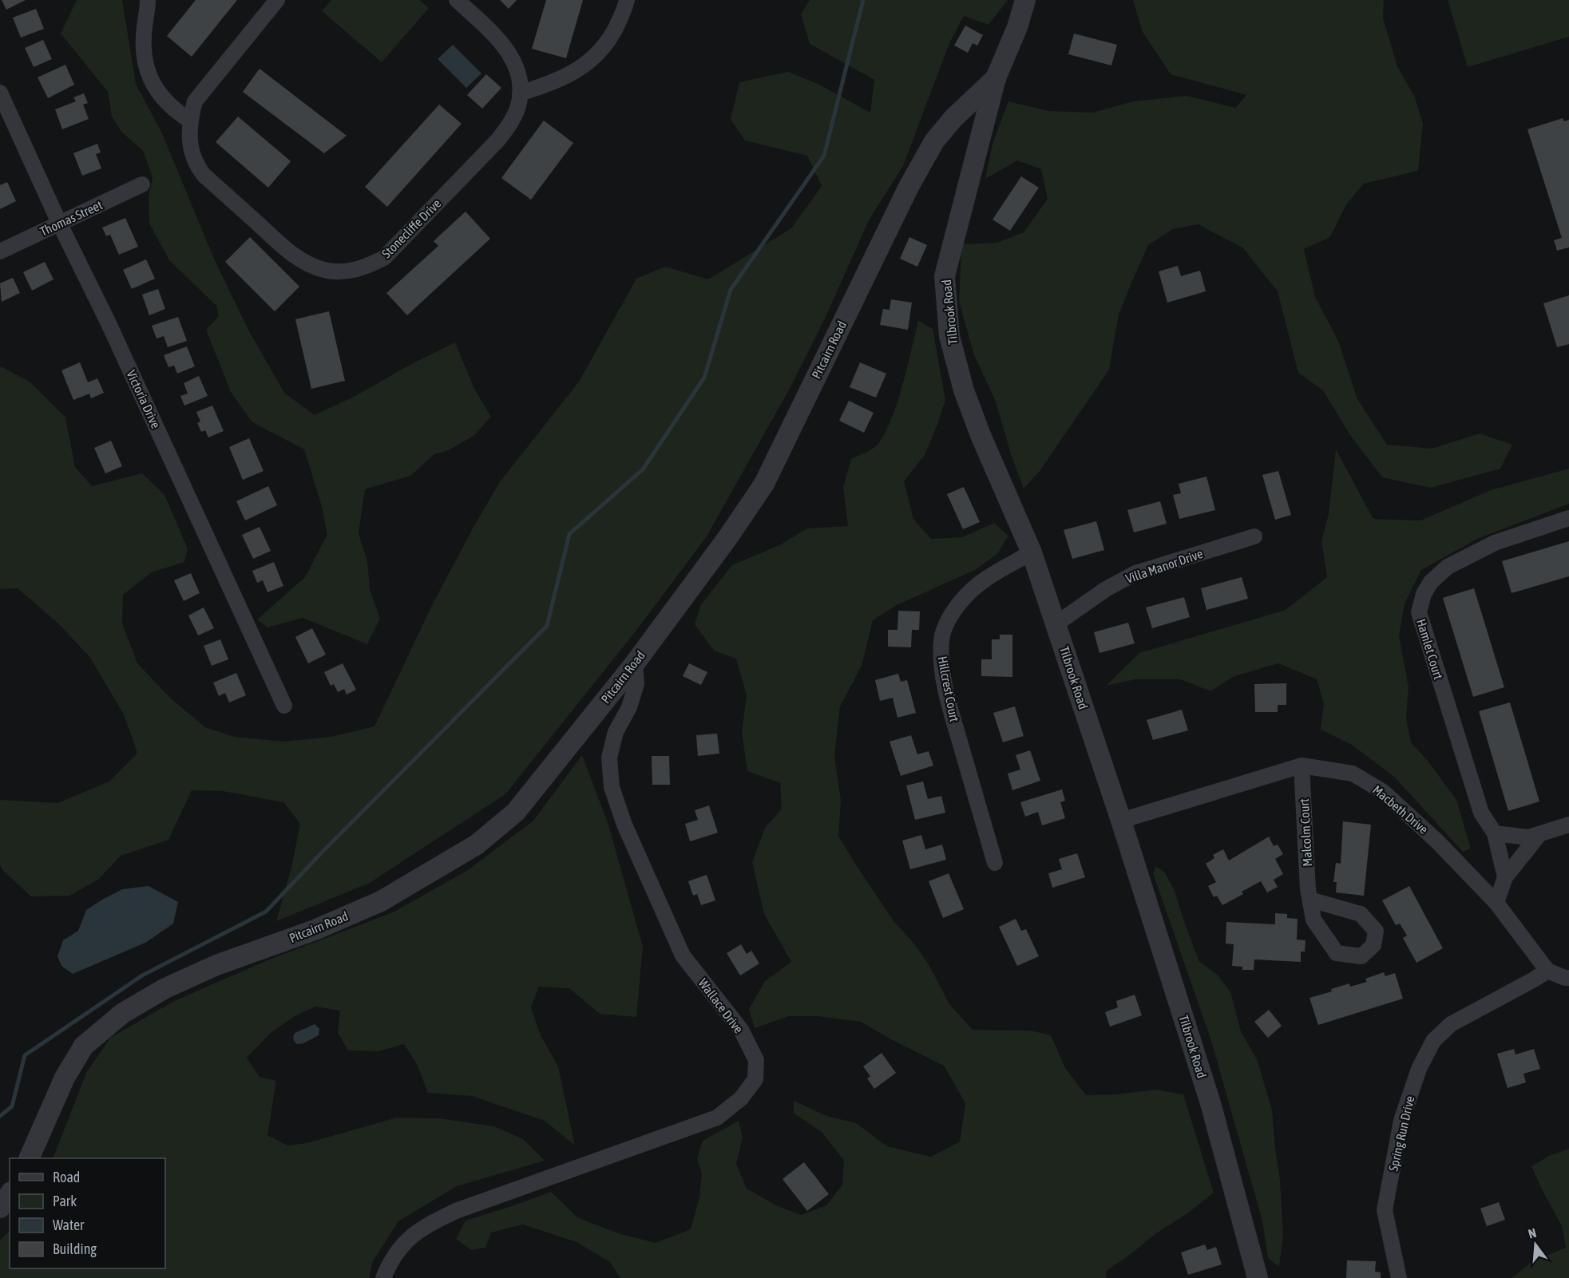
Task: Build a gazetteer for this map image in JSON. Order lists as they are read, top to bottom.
{
  "streets": {
    "street": [
      "Thomas Street",
      "Stonecliffe Drive",
      "Tilbrook Road",
      "Pitcairn Road",
      "Victoria Drive",
      "Villa Manor Drive",
      "Hamlet Court",
      "Hillcrest Court",
      "Macbeth Drive",
      "Malcolm Court",
      "Wallace Drive",
      "Spring Run Drive"
    ]
  },
  "crossings": [
    ["Thomas Street", "Victoria Drive"],
    ["Tilbrook Road", "Pitcairn Road"],
    ["Tilbrook Road", "Villa Manor Drive"],
    ["Tilbrook Road", "Hillcrest Court"],
    ["Tilbrook Road", "Macbeth Drive"],
    ["Pitcairn Road", "Wallace Drive"],
    ["Macbeth Drive", "Malcolm Court"],
    ["Macbeth Drive", "Spring Run Drive"]
  ],
  "legend": [
    "Road",
    "Park",
    "Water",
    "Building"
  ],
  "north": "top"
}
